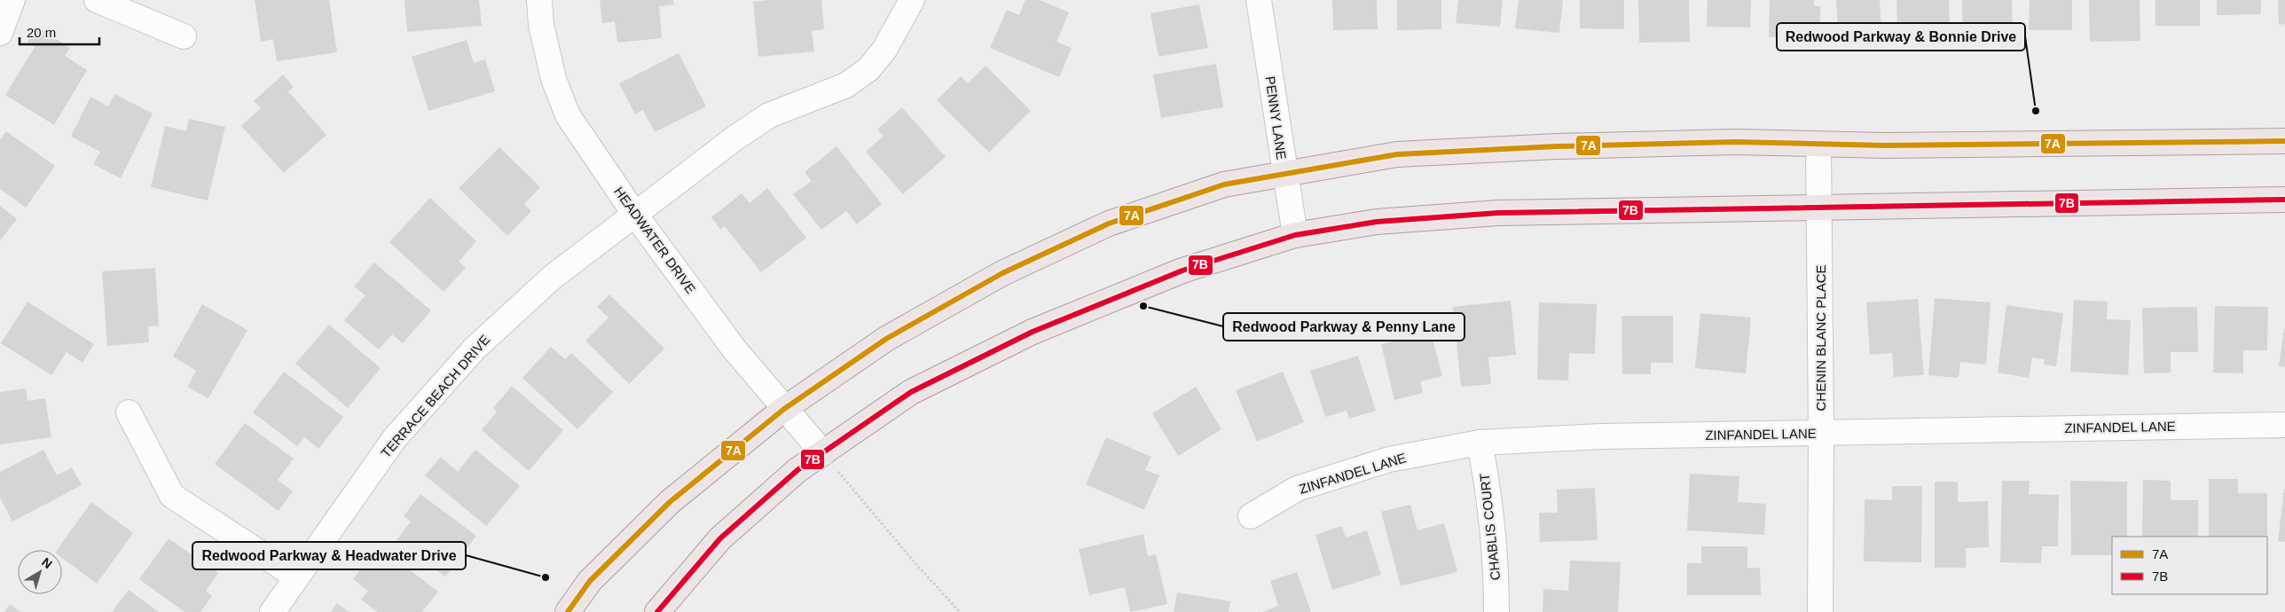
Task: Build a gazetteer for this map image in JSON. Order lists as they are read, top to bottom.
{
  "streets": {
    "street": [
      "PENNY LANE",
      "HEADWATER DRIVE",
      "CHENIN BLANC PLACE",
      "TERRACE BEACH DRIVE",
      "ZINFANDEL LANE",
      "CHABLIS COURT"
    ]
  },
  "crossings": [
    ["HEADWATER DRIVE", "TERRACE BEACH DRIVE"],
    ["CHENIN BLANC PLACE", "ZINFANDEL LANE"],
    ["ZINFANDEL LANE", "CHABLIS COURT"]
  ],
  "places": ["Redwood Parkway & Bonnie Drive", "Redwood Parkway & Penny Lane", "Redwood Parkway & Headwater Drive"],
  "lines": ["transit line 7A", "transit line 7B"],
  "legend": ["7A", "7B"],
  "scale_bar": "20 m",
  "north": "top right"
}
